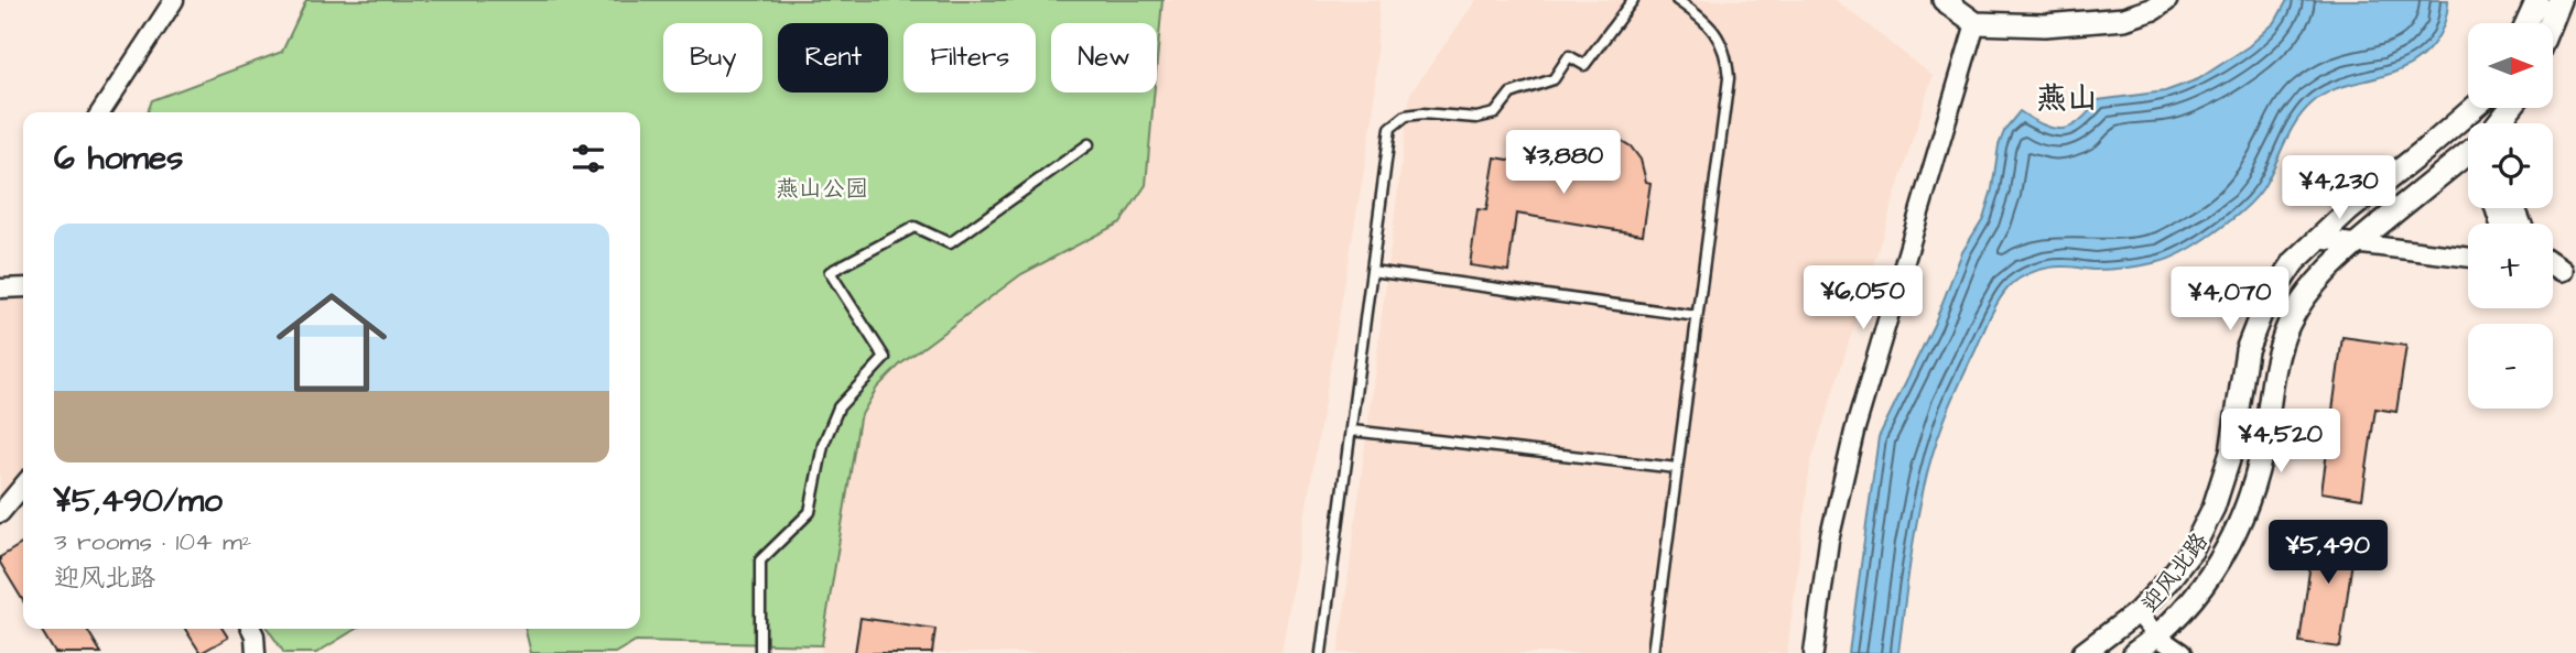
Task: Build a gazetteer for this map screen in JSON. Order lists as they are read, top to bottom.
{
  "streets": {
    "street": ["迎风北路"]
  },
  "districts": ["燕山"],
  "parks": ["燕山公园"],
  "north": "right",
  "page": {
    "map_buttons": ["+", "−"],
    "chip": [
      "Buy",
      "Rent",
      "Filters",
      "New"
    ],
    "heading": "6 homes",
    "price": [
      "¥3,880",
      "¥4,230",
      "¥6,050",
      "¥4,070",
      "¥4,520",
      "¥5,490"
    ],
    "list": [
      {
        "name": "¥5,490/mo",
        "note": "3 rooms · 104 m² · 迎风北路"
      }
    ]
  }
}
